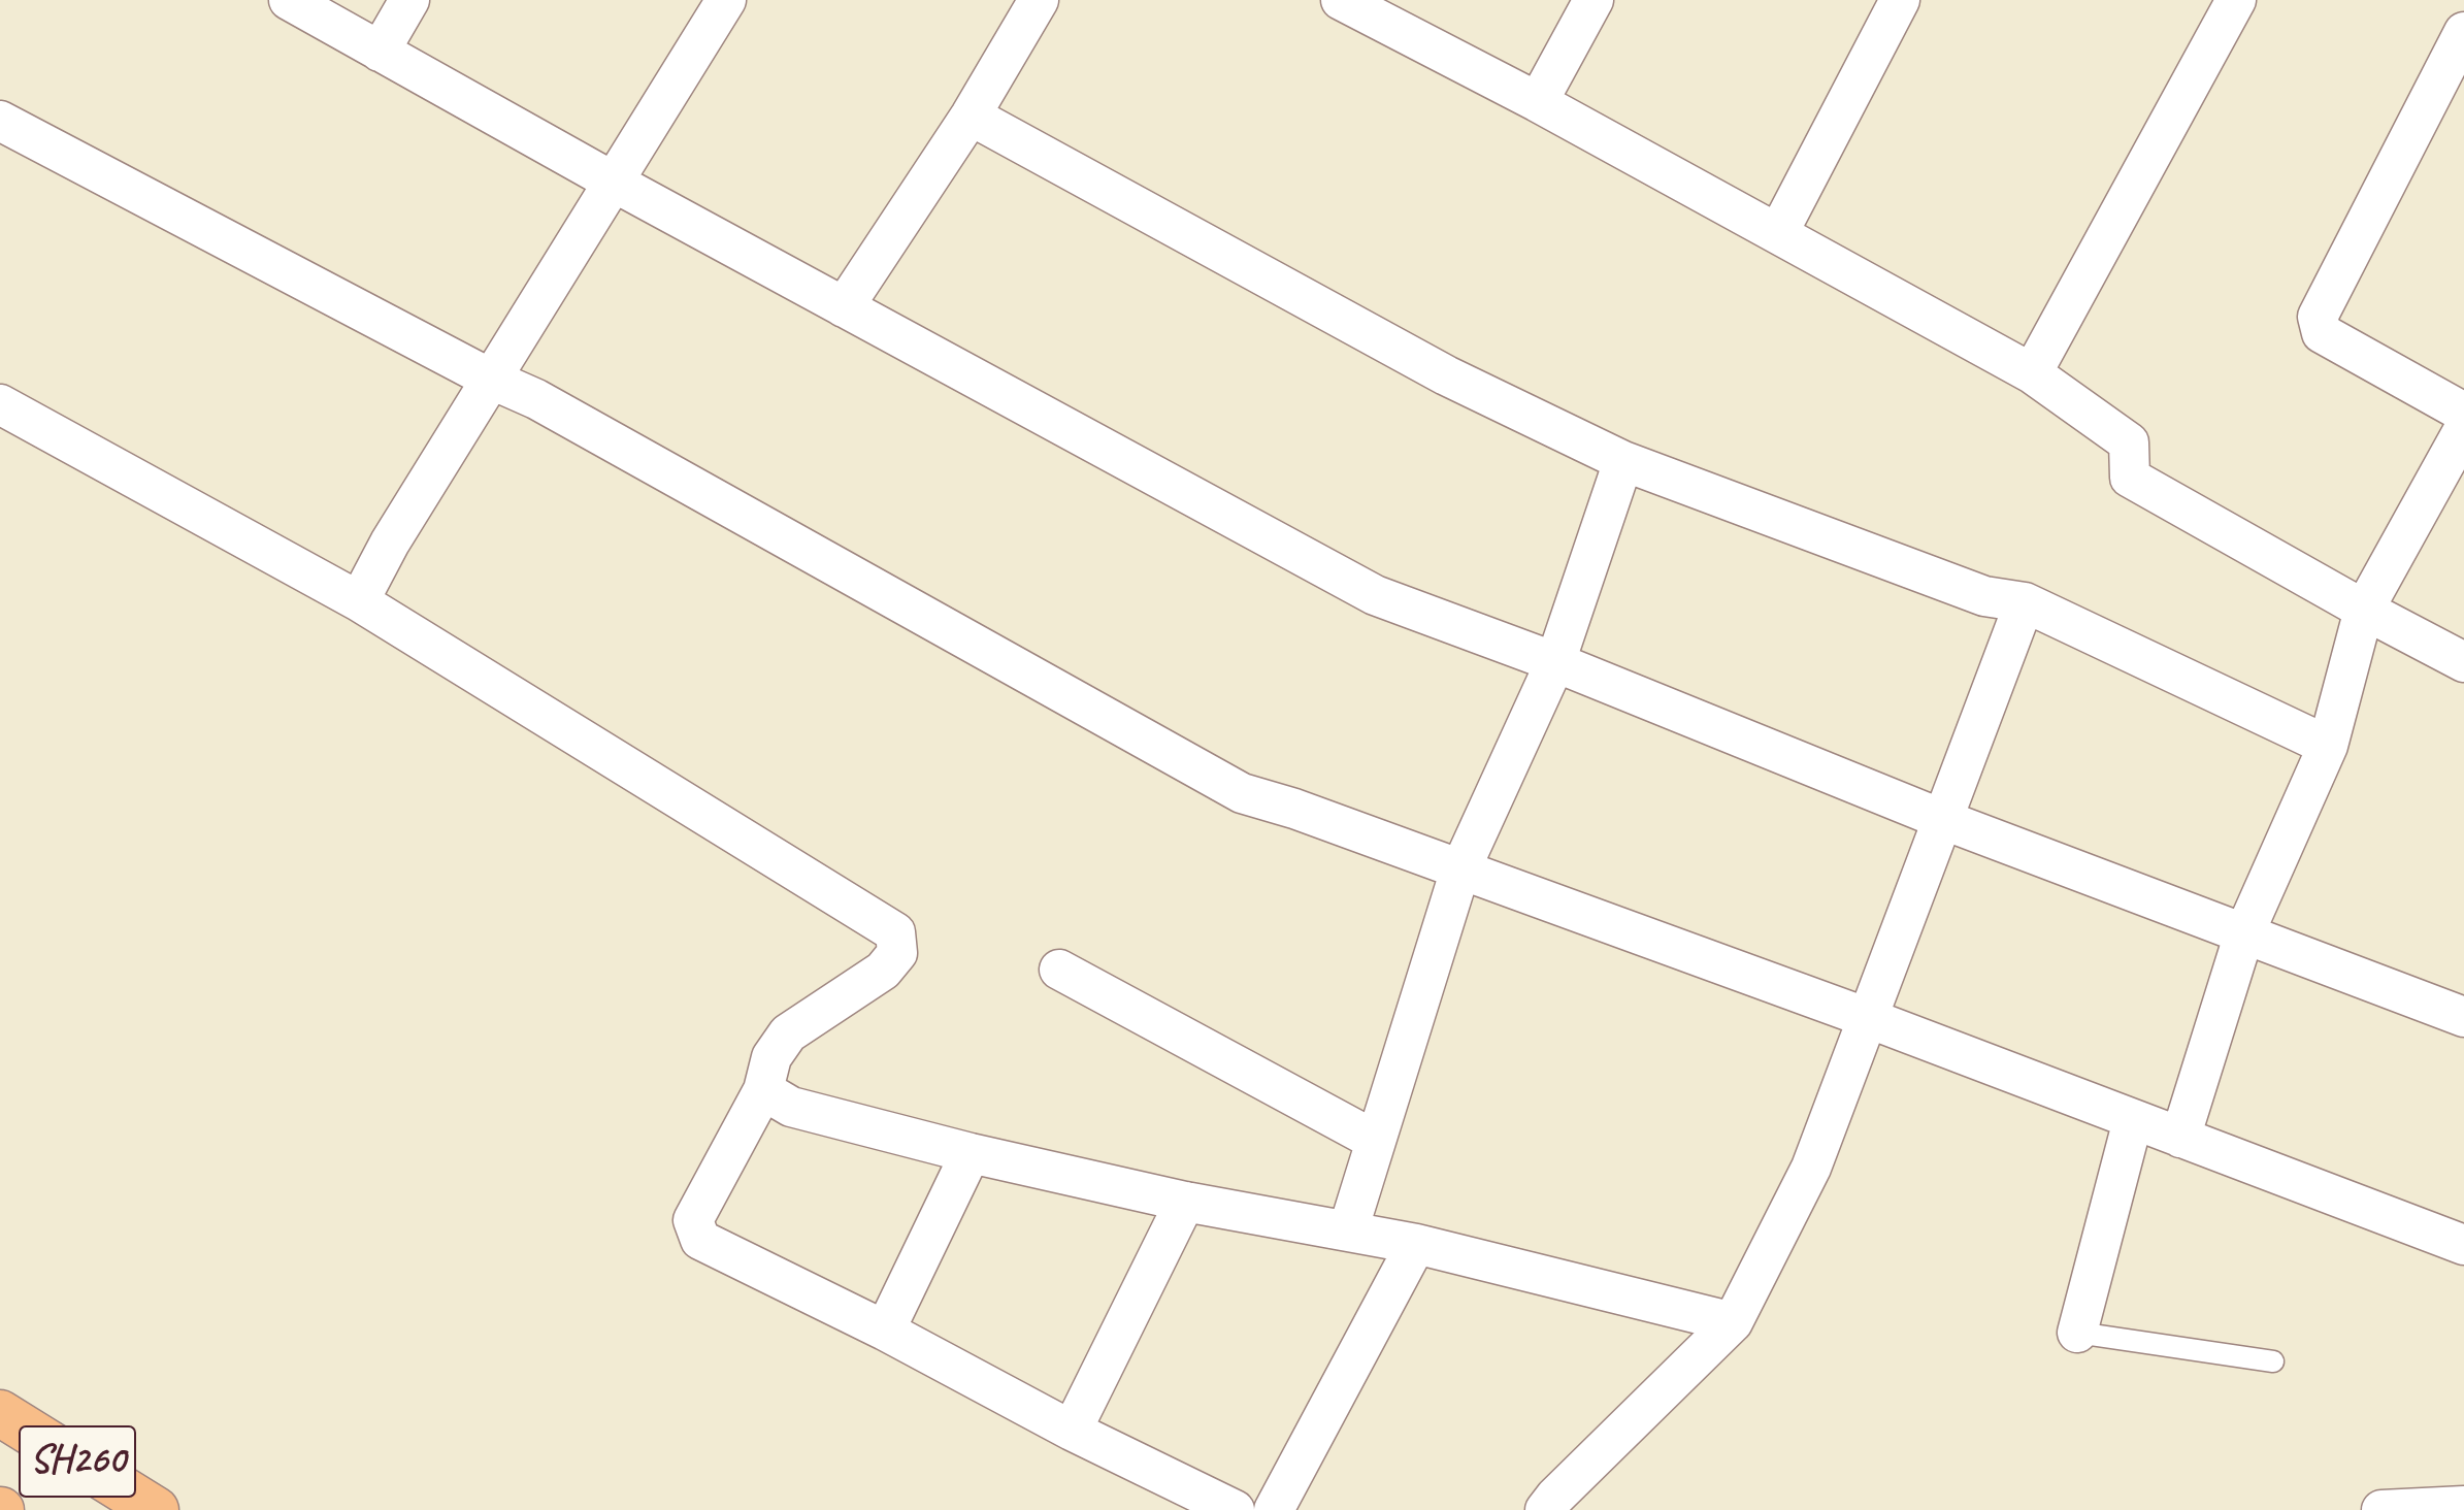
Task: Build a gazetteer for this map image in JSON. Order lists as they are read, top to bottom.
{
  "streets": {
    "highway": ["SH260"]
  }
}
